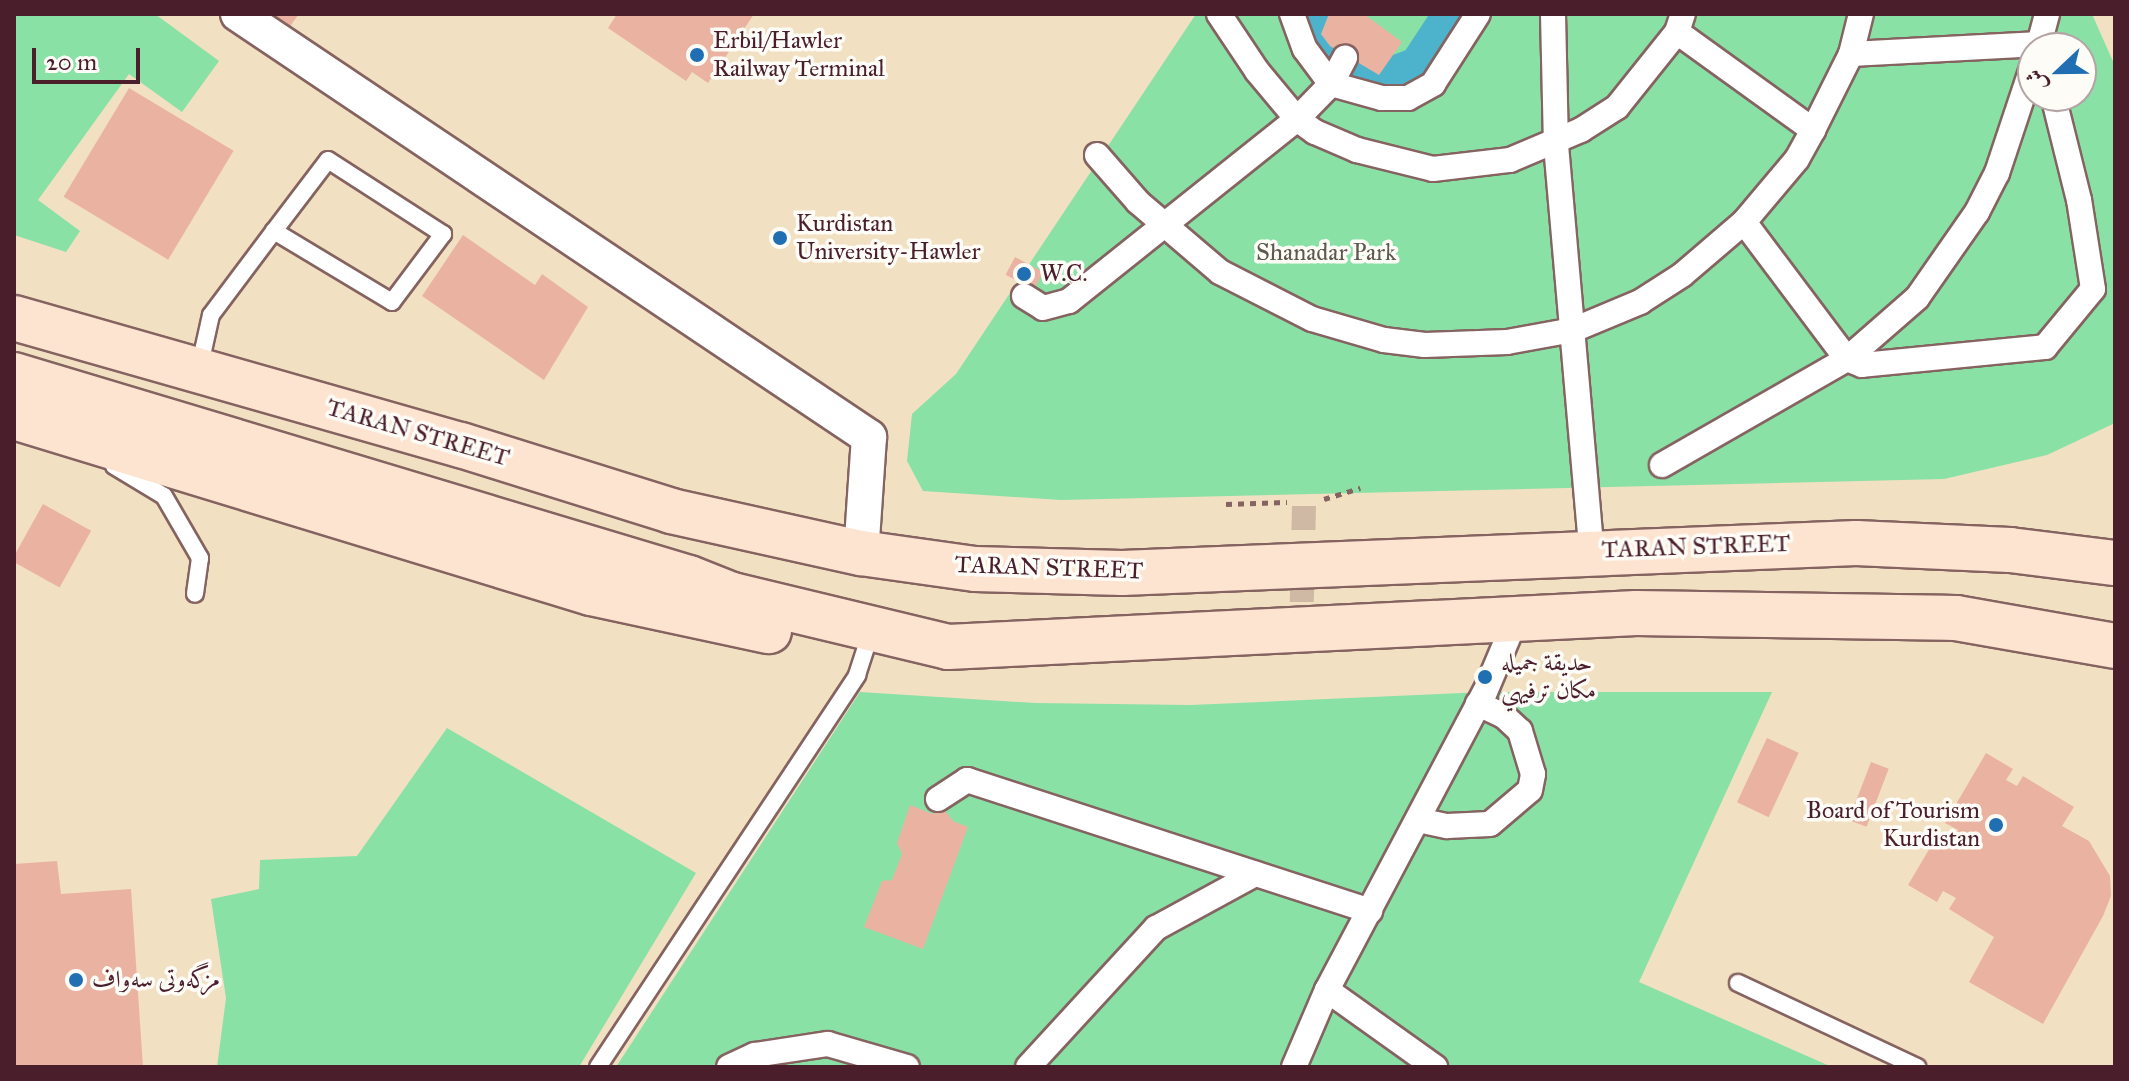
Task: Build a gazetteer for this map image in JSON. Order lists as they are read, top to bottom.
{
  "streets": {
    "main road": ["TARAN STREET"]
  },
  "parks": ["Shanadar Park"],
  "places": [
    "Erbil/Hawler Railway Terminal",
    "Kurdistan University-Hawler",
    "W.C.",
    "حديقة جميله مكان ترفيهي",
    "Board of Tourism Kurdistan",
    "مزگەوتی سەواف"
  ],
  "scale_bar": "20 m",
  "north": "left"
}
